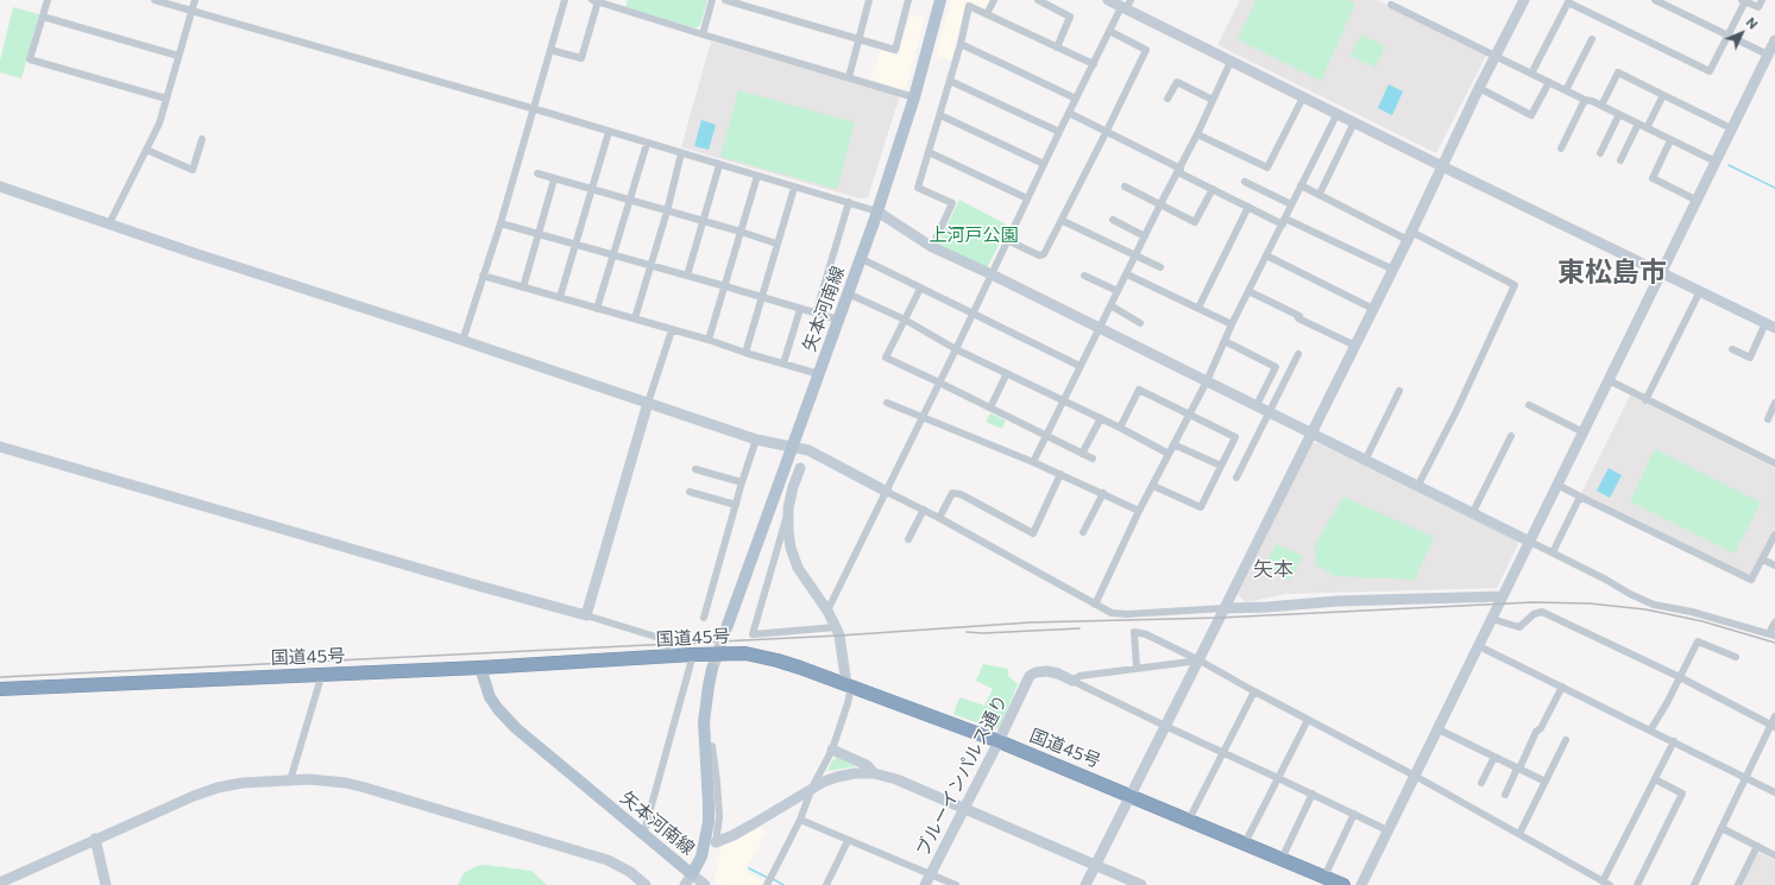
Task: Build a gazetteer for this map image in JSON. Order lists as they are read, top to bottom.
{
  "streets": {
    "highway": ["国道45号"],
    "main road": ["矢本河南線"],
    "street": ["ブルーインパルス通り"]
  },
  "crossings": [
    ["矢本河南線", "国道45号"],
    ["国道45号", "ブルーインパルス通り"]
  ],
  "districts": ["東松島市", "矢本"],
  "parks": ["上河戸公園"],
  "north": "top right"
}
